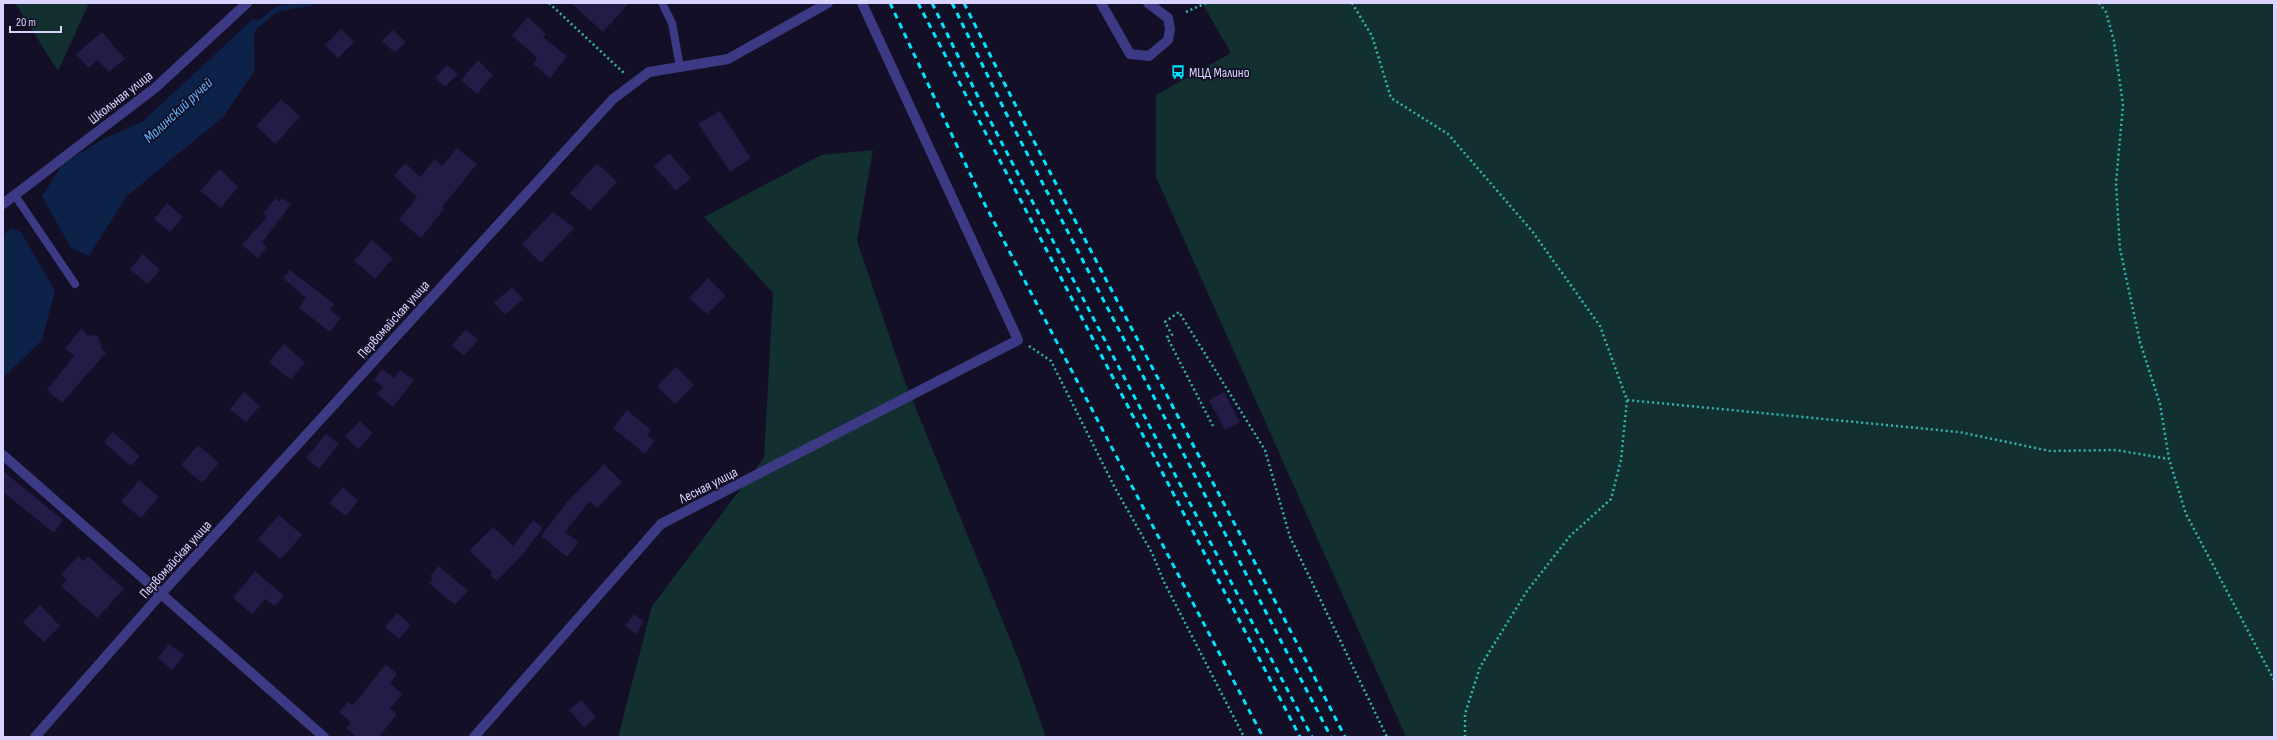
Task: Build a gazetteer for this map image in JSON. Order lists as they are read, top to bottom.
{
  "streets": {
    "street": ["Школьная улица", "Первомайская улица", "Лесная улица"]
  },
  "water": ["Малинский ручей"],
  "places": {
    "bus stop": ["МЦД Малино"]
  },
  "scale_bar": "20 m"
}
